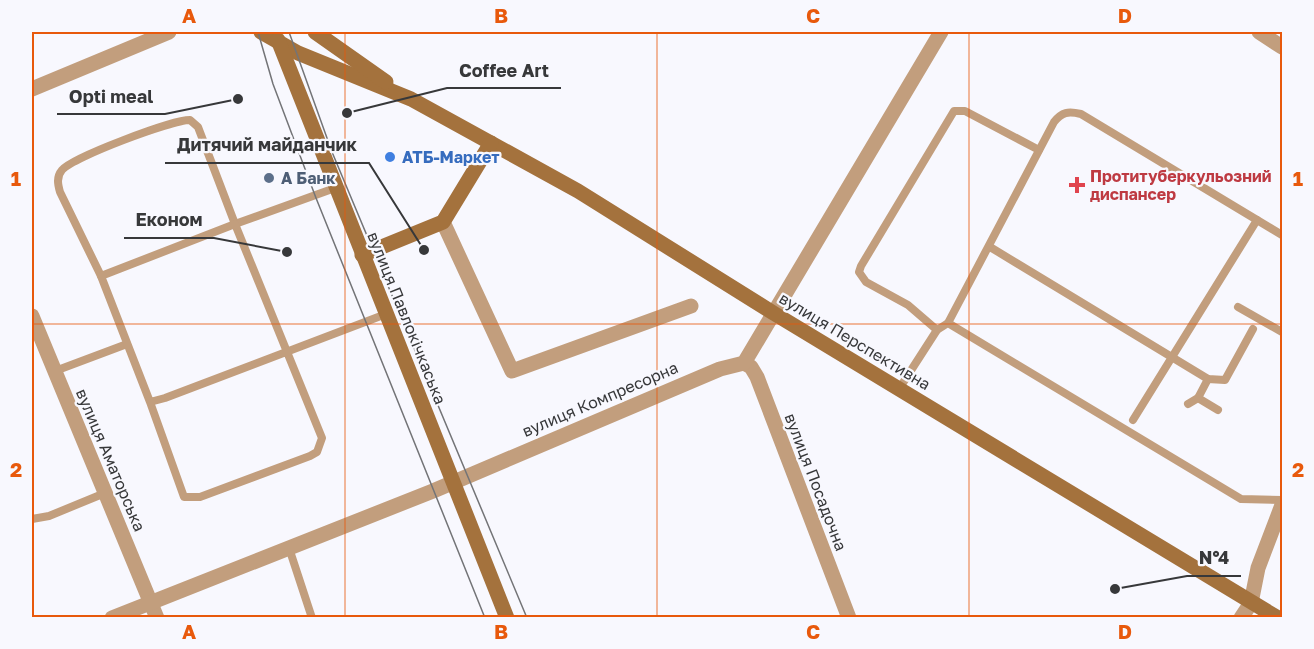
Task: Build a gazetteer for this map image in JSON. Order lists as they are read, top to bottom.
{
  "streets": {
    "street": [
      "вулиця Павлокічкаська",
      "вулиця Перспективна",
      "вулиця Компресорна",
      "вулиця Аматорська",
      "вулиця Посадочна"
    ]
  },
  "crossings": [
    ["вулиця Павлокічкаська", "вулиця Перспективна"],
    ["вулиця Павлокічкаська", "вулиця Компресорна"],
    ["вулиця Компресорна", "вулиця Аматорська"],
    ["вулиця Компресорна", "вулиця Посадочна"]
  ],
  "places": {
    "other": [
      "Opti meal",
      "Coffee Art",
      "АТБ-Маркет",
      "А Банк",
      "Дитячий майданчик",
      "Економ",
      "N°4"
    ],
    "health": ["Протитуберкульозний диспансер"]
  },
  "grid": {
    "columns": [
      "A",
      "B",
      "C",
      "D"
    ],
    "rows": ["1", "2"]
  }
}
